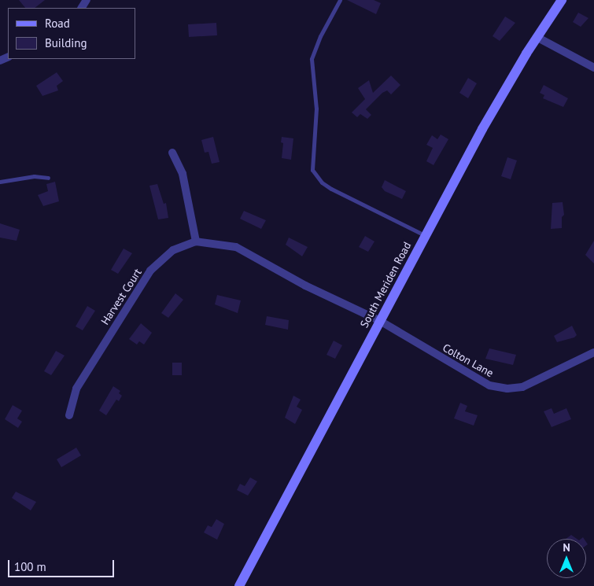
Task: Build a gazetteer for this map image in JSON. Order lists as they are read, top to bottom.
{
  "streets": {
    "main road": ["South Meriden Road"],
    "street": ["Harvest Court", "Colton Lane"]
  },
  "crossings": [
    ["South Meriden Road", "Harvest Court"],
    ["South Meriden Road", "Colton Lane"],
    ["Harvest Court", "Colton Lane"]
  ],
  "legend": ["Road", "Building"],
  "scale_bar": "100 m",
  "north": "top"
}
